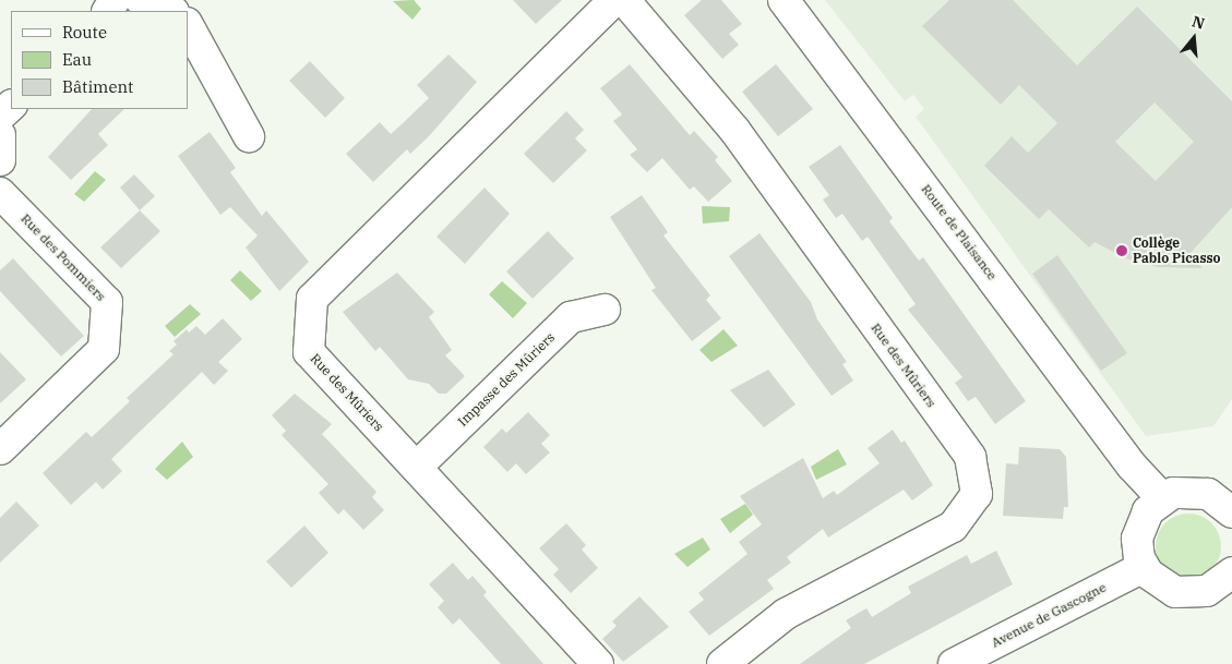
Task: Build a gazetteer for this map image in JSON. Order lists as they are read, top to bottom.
{
  "streets": {
    "street": [
      "Route de Plaisance",
      "Rue des Pommiers",
      "Rue des Mûriers",
      "Impasse des Mûriers",
      "Avenue de Gascogne"
    ]
  },
  "crossings": [
    ["Rue des Mûriers", "Impasse des Mûriers"]
  ],
  "places": ["Collège Pablo Picasso"],
  "legend": ["Route", "Eau", "Bâtiment"],
  "north": "top"
}
